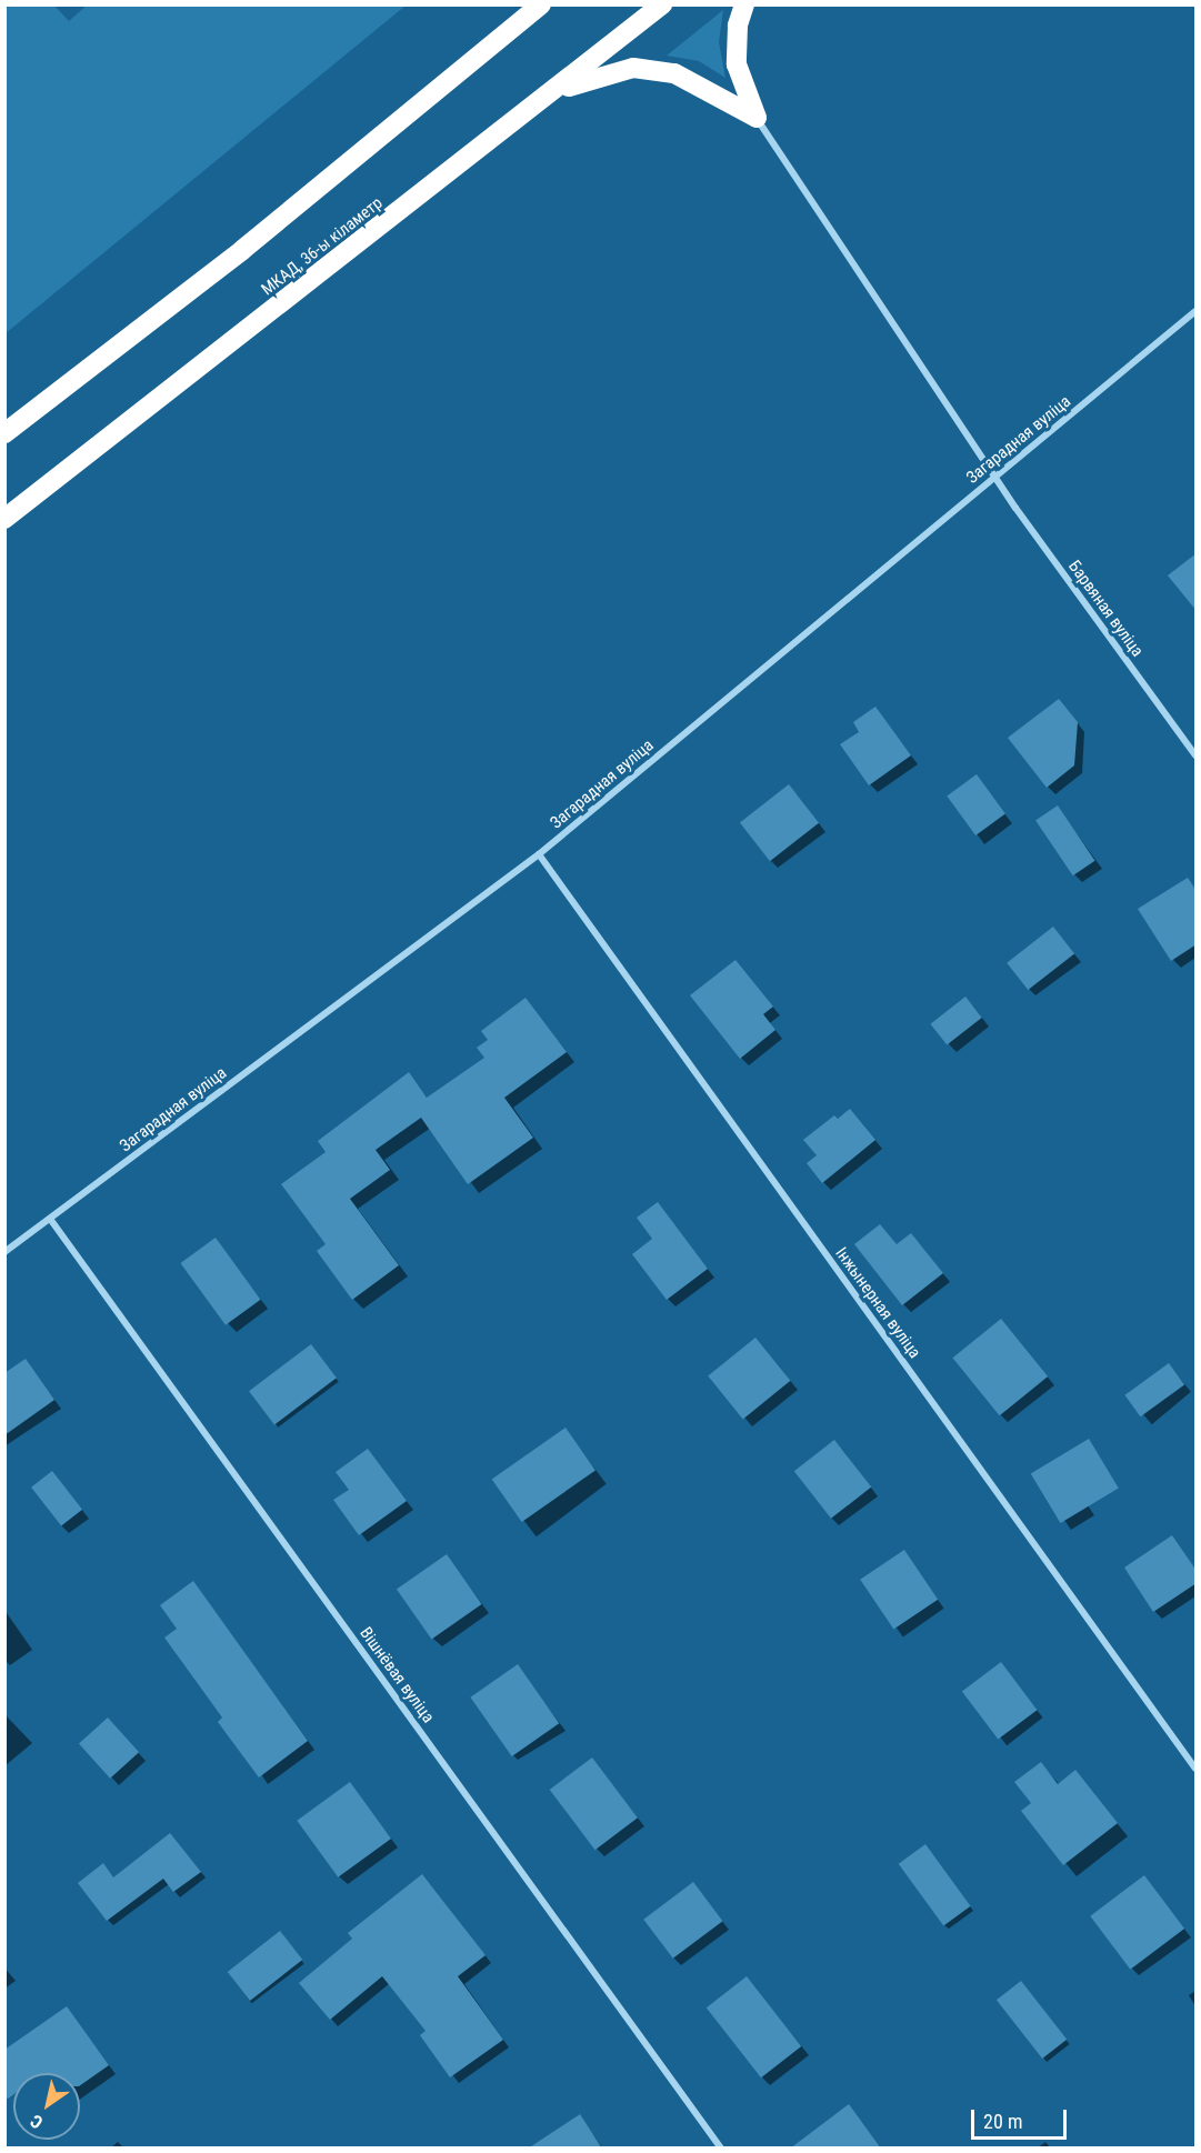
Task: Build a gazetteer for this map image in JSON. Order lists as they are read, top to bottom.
{
  "streets": {
    "highway": ["МКАД, 36-ы кіламетр"],
    "street": [
      "Загарадная вуліца",
      "Барвяная вуліца",
      "Інжынерная вуліца",
      "Вішнёвая вуліца"
    ]
  },
  "crossings": [
    ["Загарадная вуліца", "Барвяная вуліца"],
    ["Загарадная вуліца", "Інжынерная вуліца"],
    ["Загарадная вуліца", "Вішнёвая вуліца"]
  ],
  "scale_bar": "20 m",
  "north": "bottom left"
}
